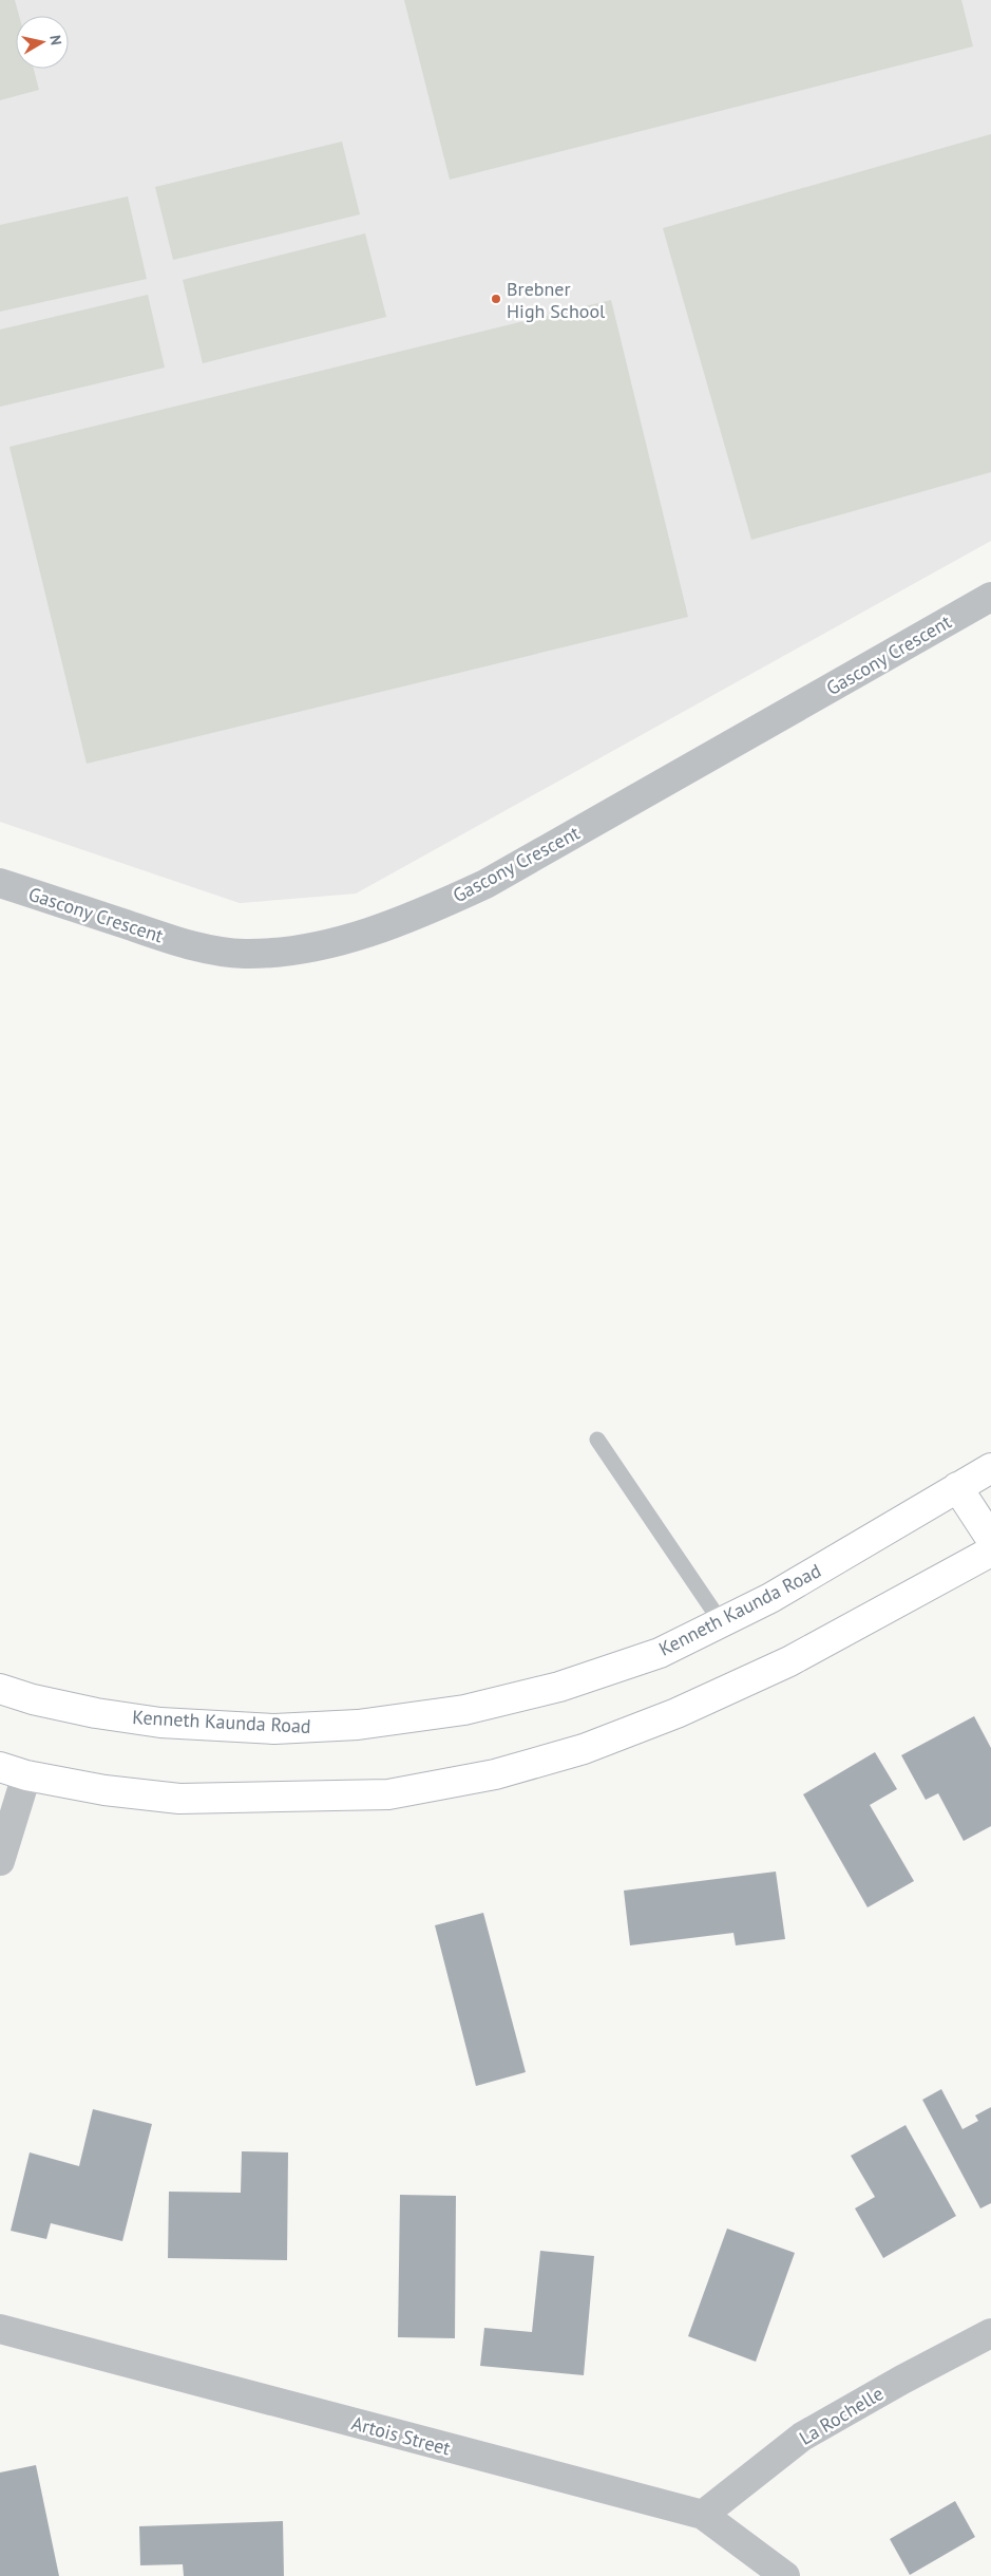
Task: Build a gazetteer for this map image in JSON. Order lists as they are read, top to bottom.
{
  "streets": {
    "main road": ["Kenneth Kaunda Road"],
    "street": ["Gascony Crescent", "La Rochelle", "Artois Street"]
  },
  "crossings": [
    ["La Rochelle", "Artois Street"]
  ],
  "places": ["Brebner High School"],
  "north": "right"
}
